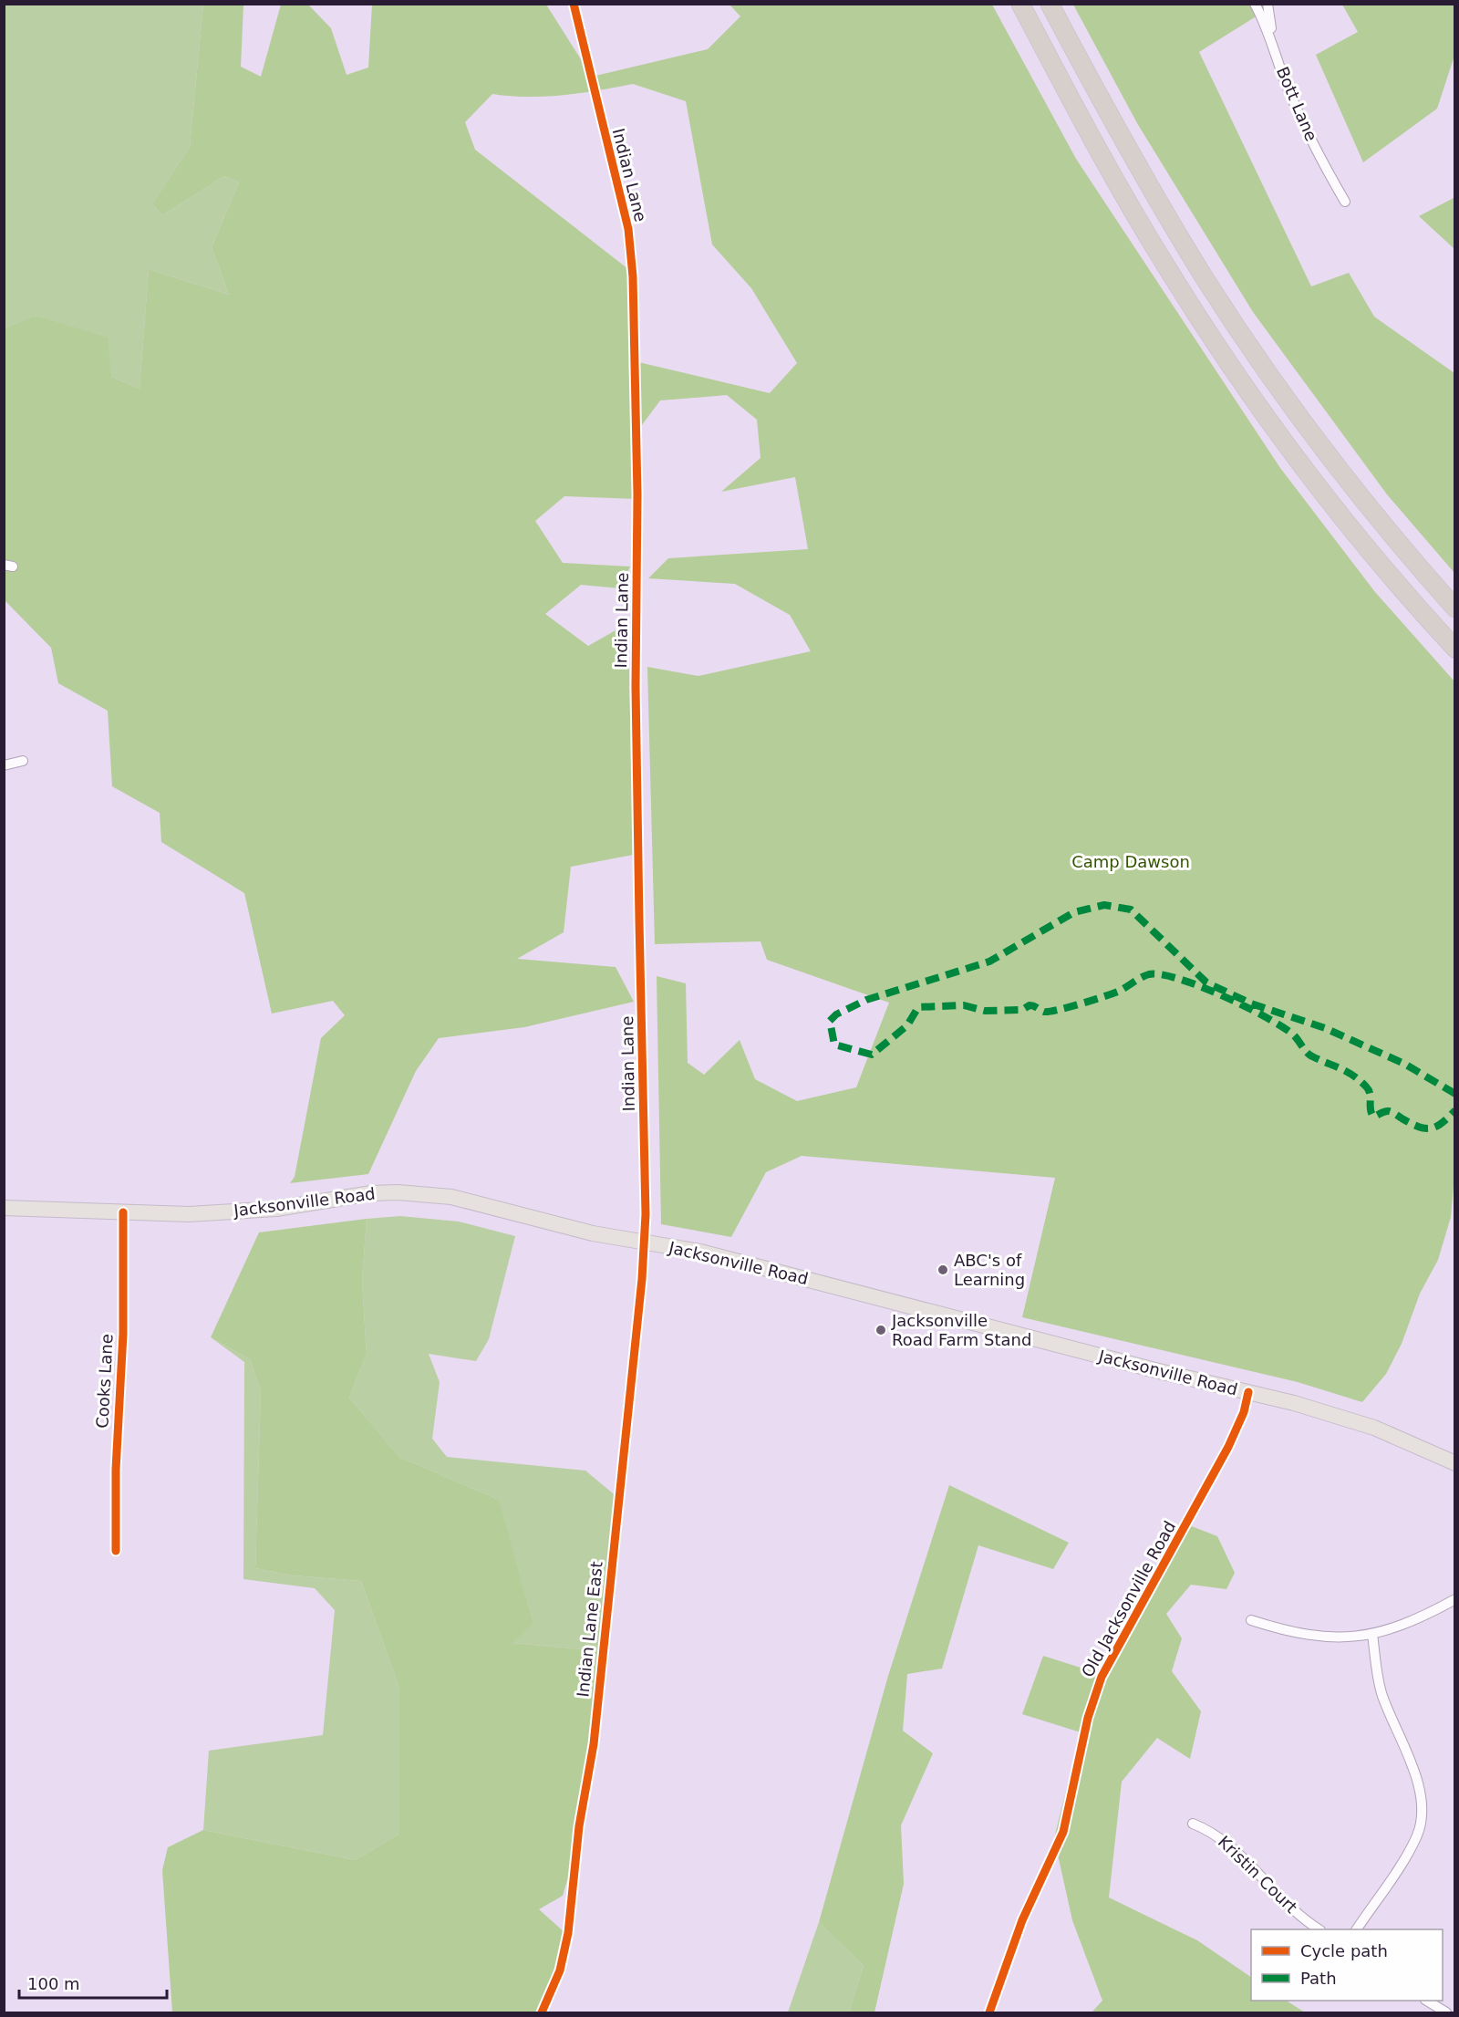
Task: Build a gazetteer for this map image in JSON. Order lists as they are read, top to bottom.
{
  "streets": {
    "main road": ["Jacksonville Road"],
    "street": [
      "Bott Lane",
      "Indian Lane",
      "Cooks Lane",
      "Old Jacksonville Road",
      "Indian Lane East",
      "Kristin Court"
    ]
  },
  "crossings": [
    ["Indian Lane", "Jacksonville Road"],
    ["Indian Lane", "Indian Lane East"],
    ["Jacksonville Road", "Cooks Lane"],
    ["Jacksonville Road", "Old Jacksonville Road"],
    ["Jacksonville Road", "Indian Lane East"]
  ],
  "parks": ["Camp Dawson"],
  "places": ["ABC's of Learning", "Jacksonville Road Farm Stand"],
  "legend": ["Cycle path", "Path"],
  "scale_bar": "100 m"
}
